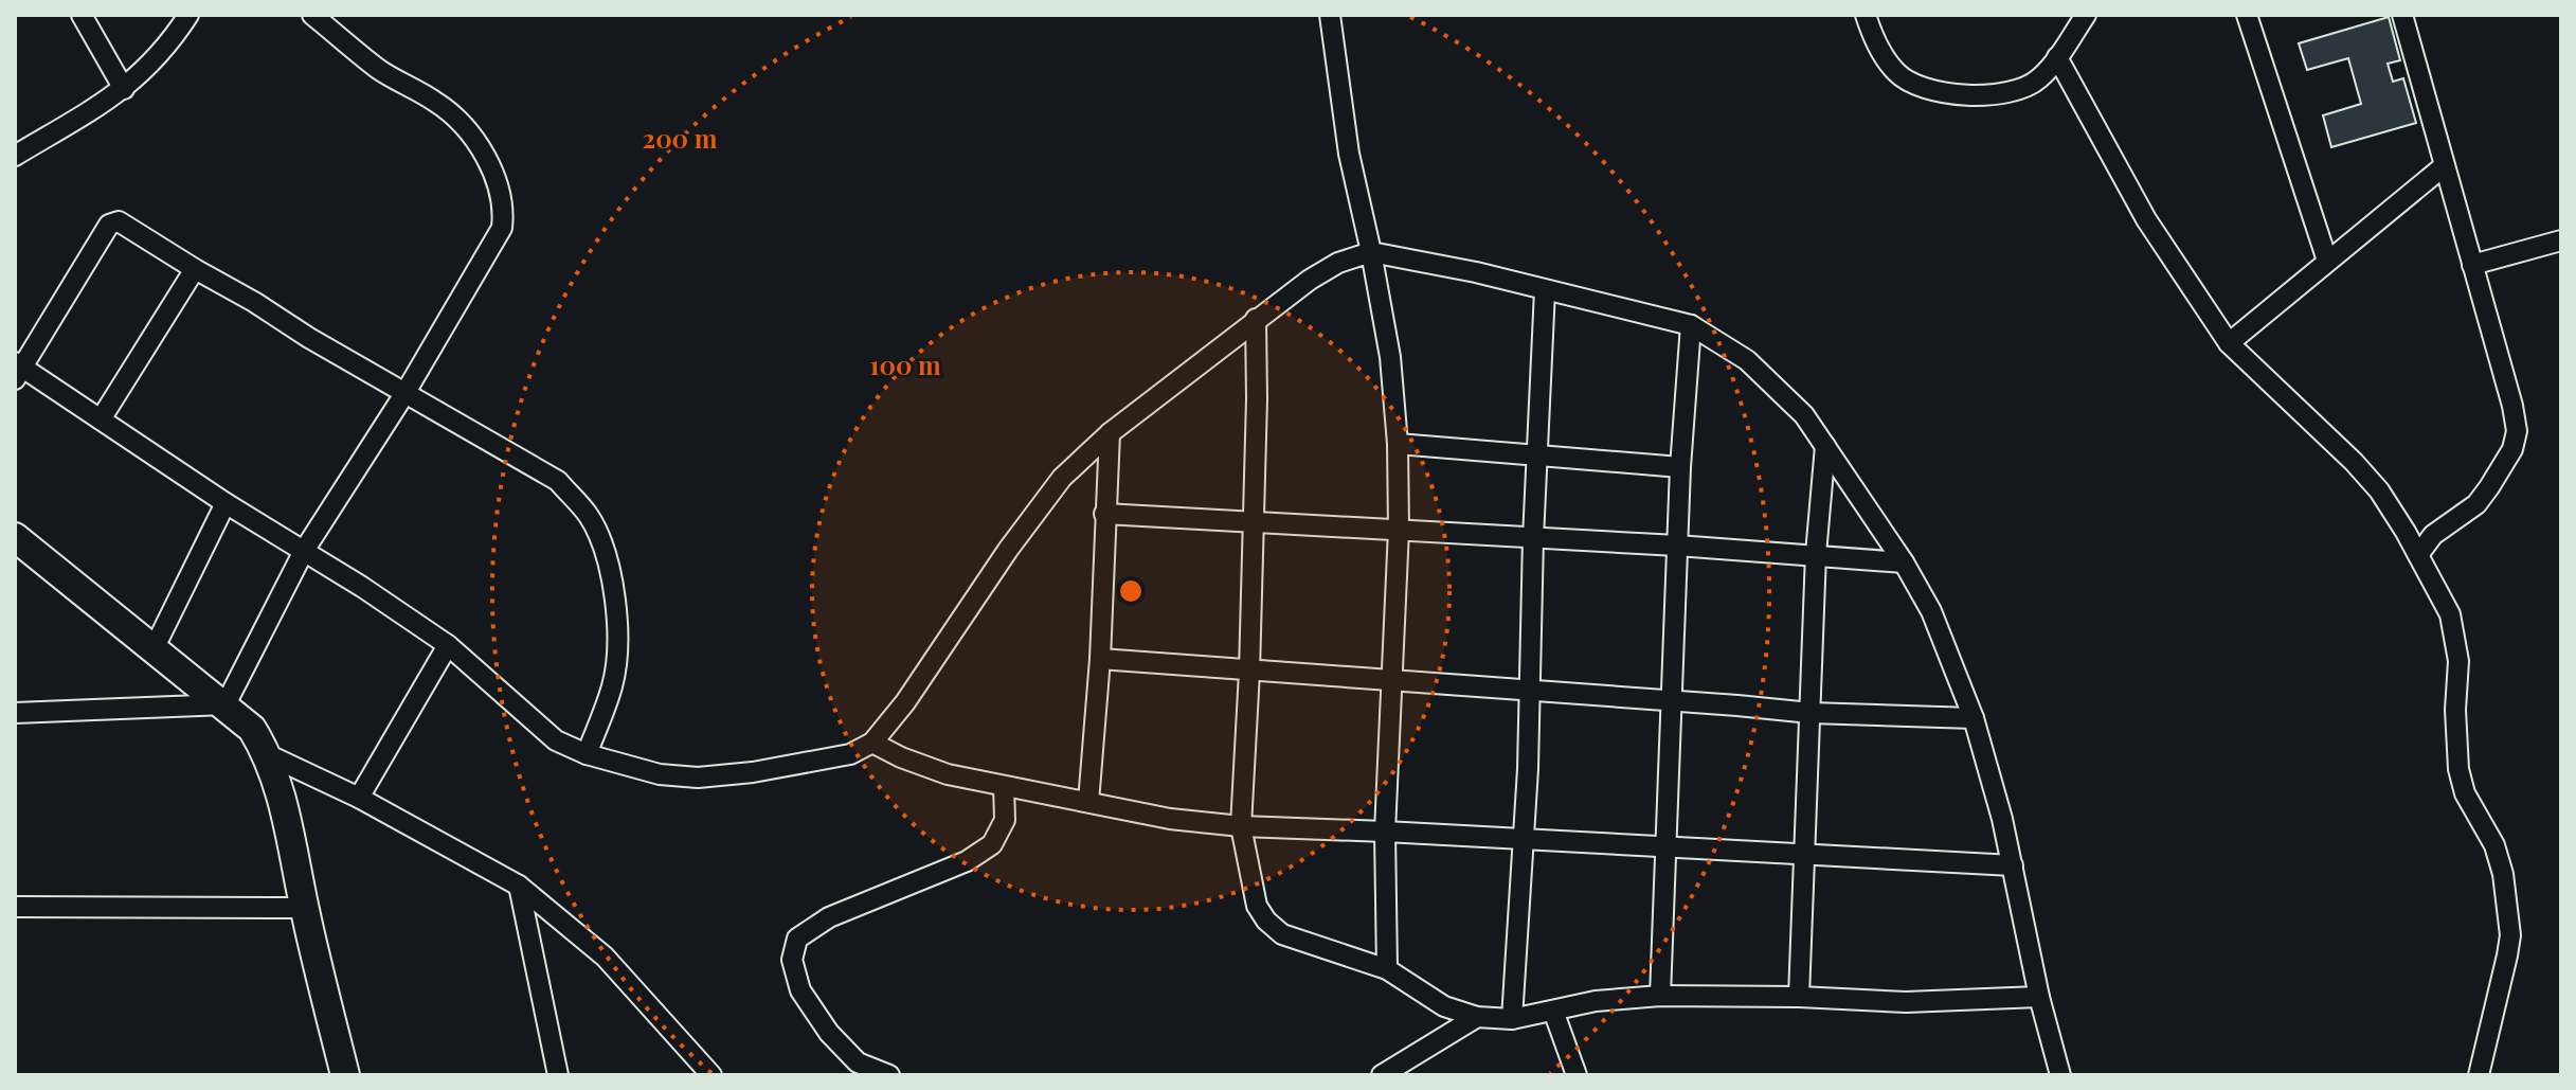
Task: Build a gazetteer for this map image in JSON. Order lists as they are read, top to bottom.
{
  "rings": ["200 m", "100 m"]
}
